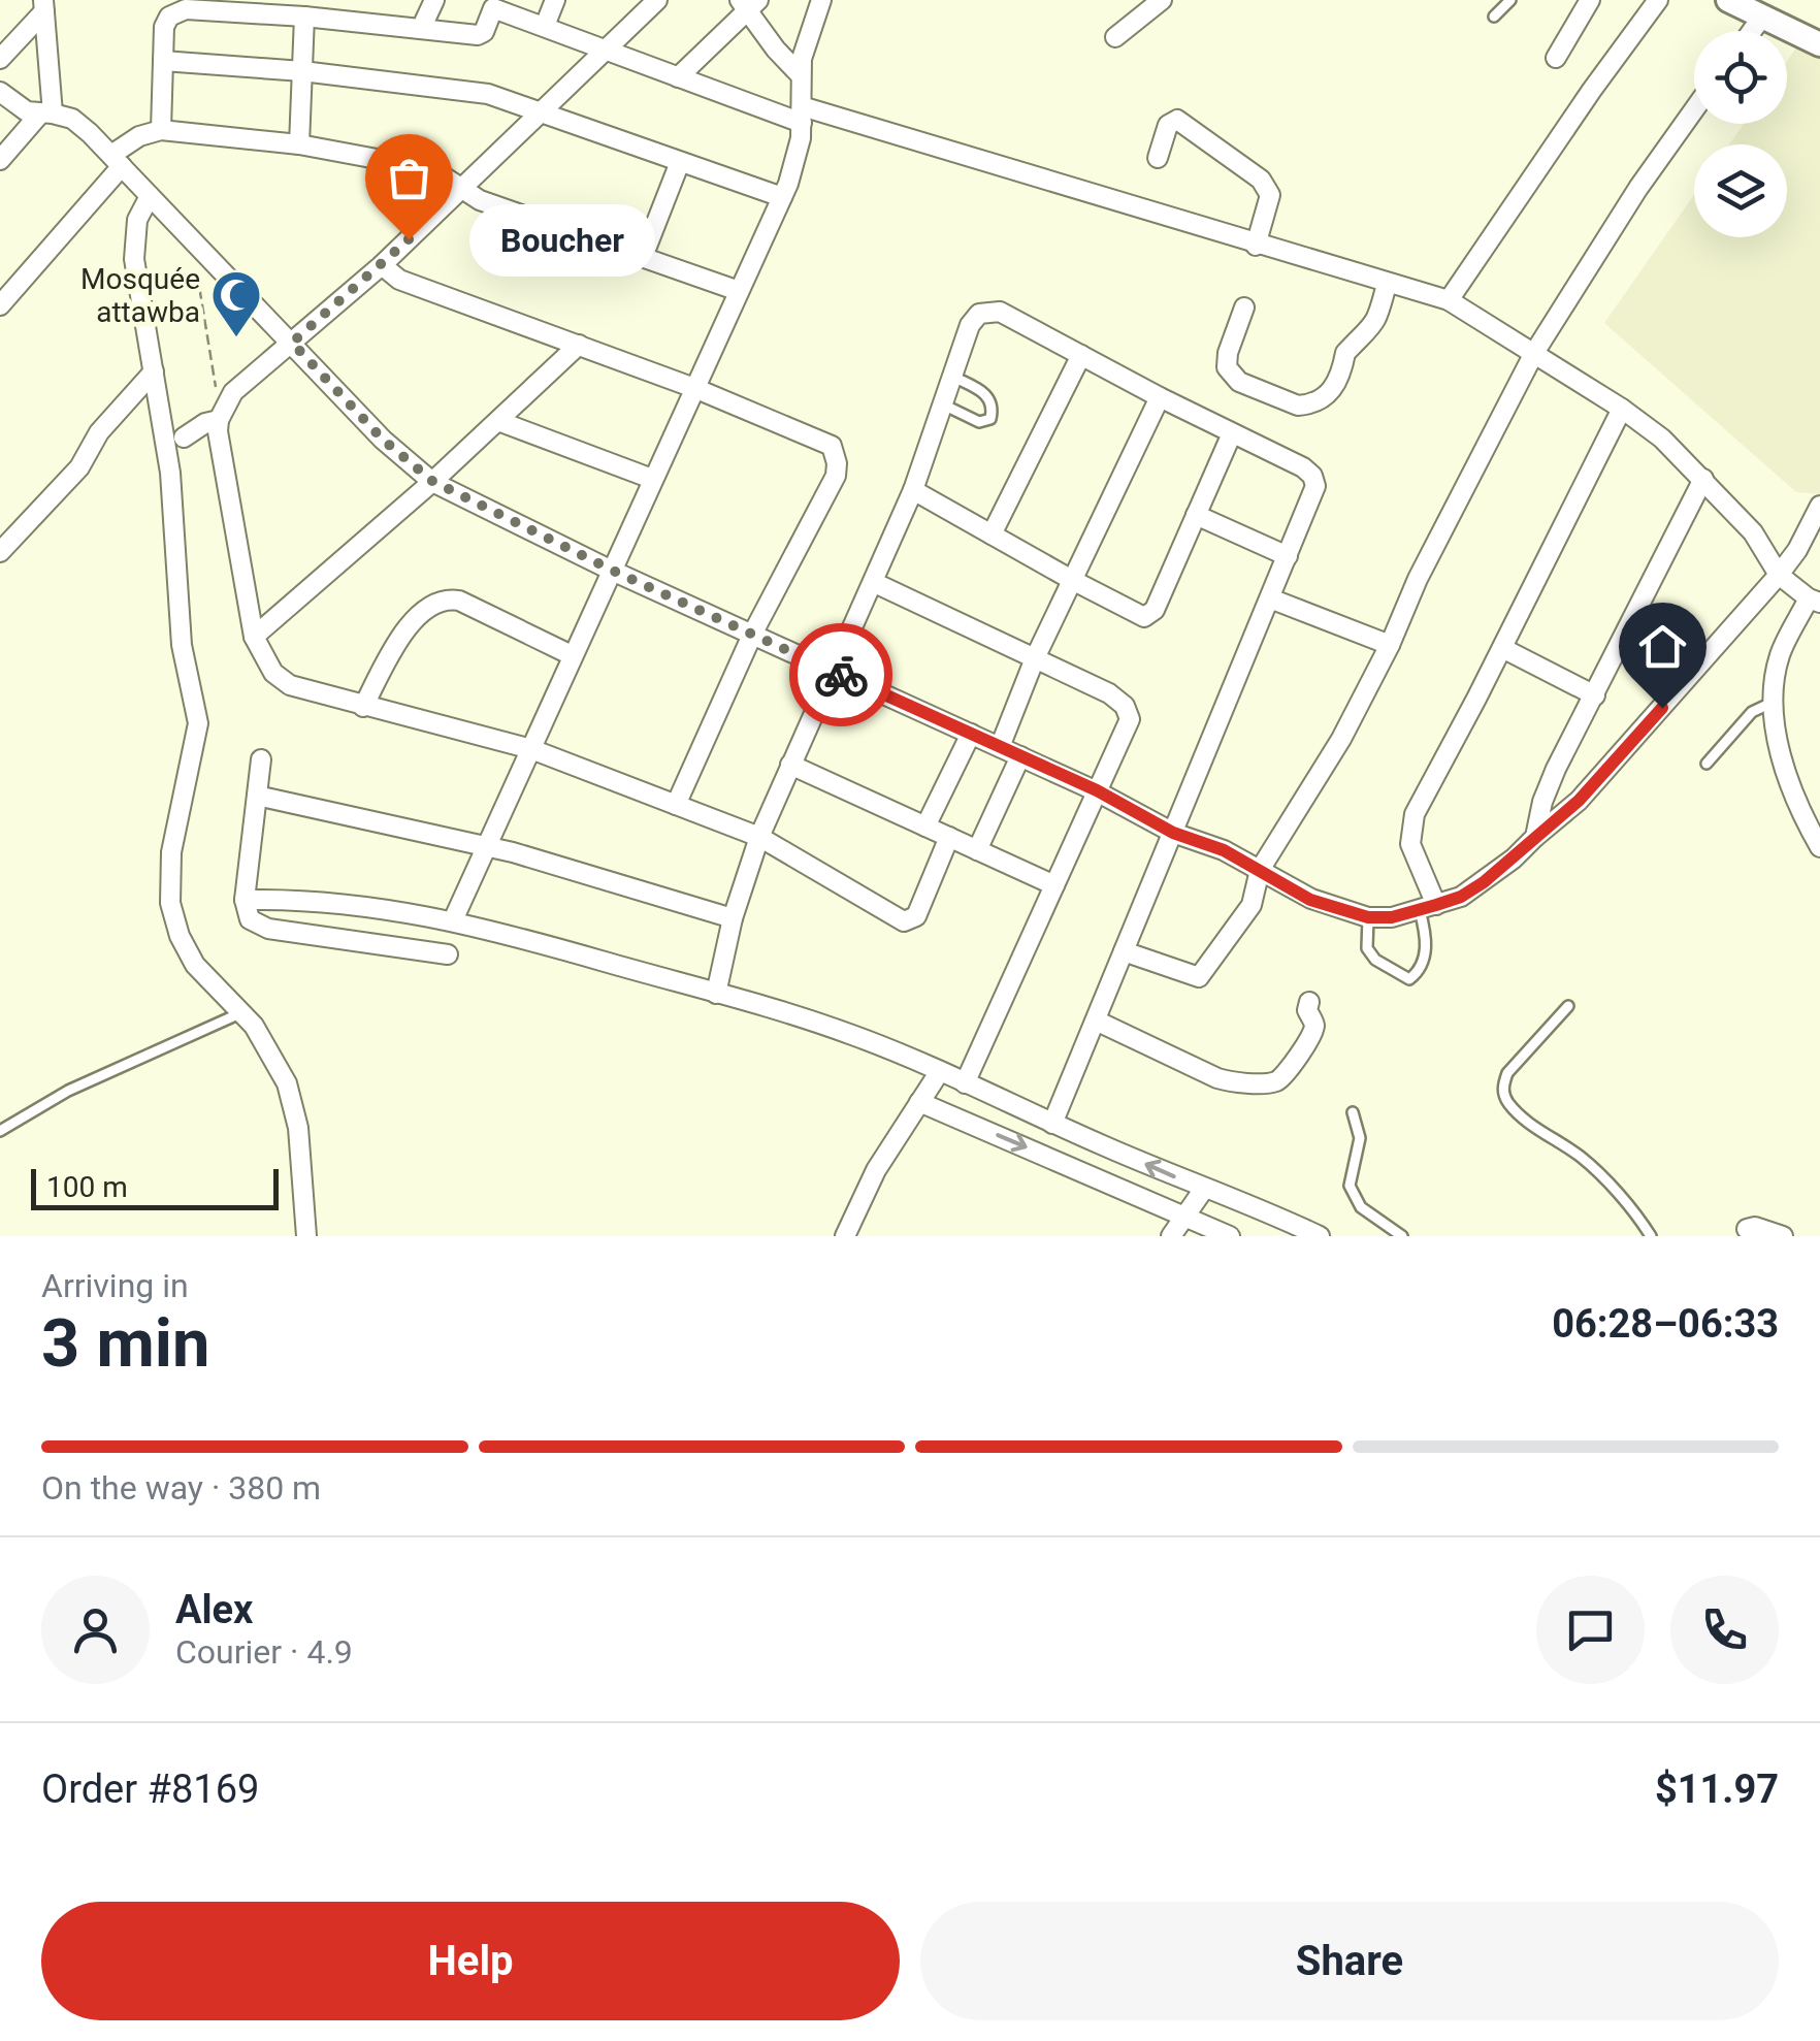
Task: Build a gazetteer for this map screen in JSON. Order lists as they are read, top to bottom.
{
  "places": {
    "other": ["Boucher"],
    "mosque": ["Mosquée attawba"]
  },
  "scale_bar": "100 m",
  "page": {
    "bubble": "Boucher",
    "scale": "100 m",
    "heading": ["3 min", "Arriving in", "06:28–06:33"],
    "panel": [
      "Alex",
      "Courier · 4.9",
      "Order #8169",
      "$11.97"
    ],
    "bar": "On the way · 380 m",
    "buttons": ["Help", "Share"]
  }
}
